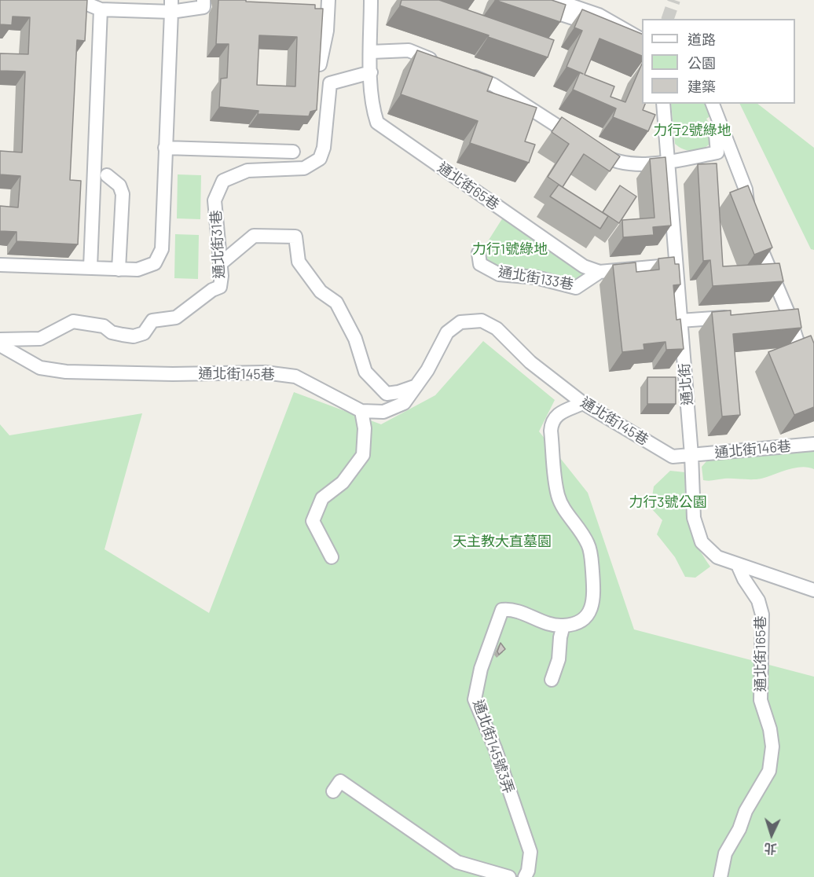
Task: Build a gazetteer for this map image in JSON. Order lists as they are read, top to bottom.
{
  "streets": {
    "street": [
      "通北街65巷",
      "通北街31巷",
      "通北街133巷",
      "通北街145巷",
      "通北街",
      "通北街146巷",
      "通北街165巷",
      "通北街145號3弄"
    ]
  },
  "crossings": [
    ["通北街65巷", "通北街31巷"],
    ["通北街65巷", "通北街133巷"],
    ["通北街65巷", "通北街"],
    ["通北街145巷", "通北街"],
    ["通北街145巷", "通北街146巷"],
    ["通北街", "通北街146巷"],
    ["通北街", "通北街165巷"]
  ],
  "parks": [
    "力行2號綠地",
    "力行1號綠地",
    "力行3號公園",
    "天主教大直墓園"
  ],
  "legend": ["道路", "公園", "建築"],
  "north": "bottom"
}
